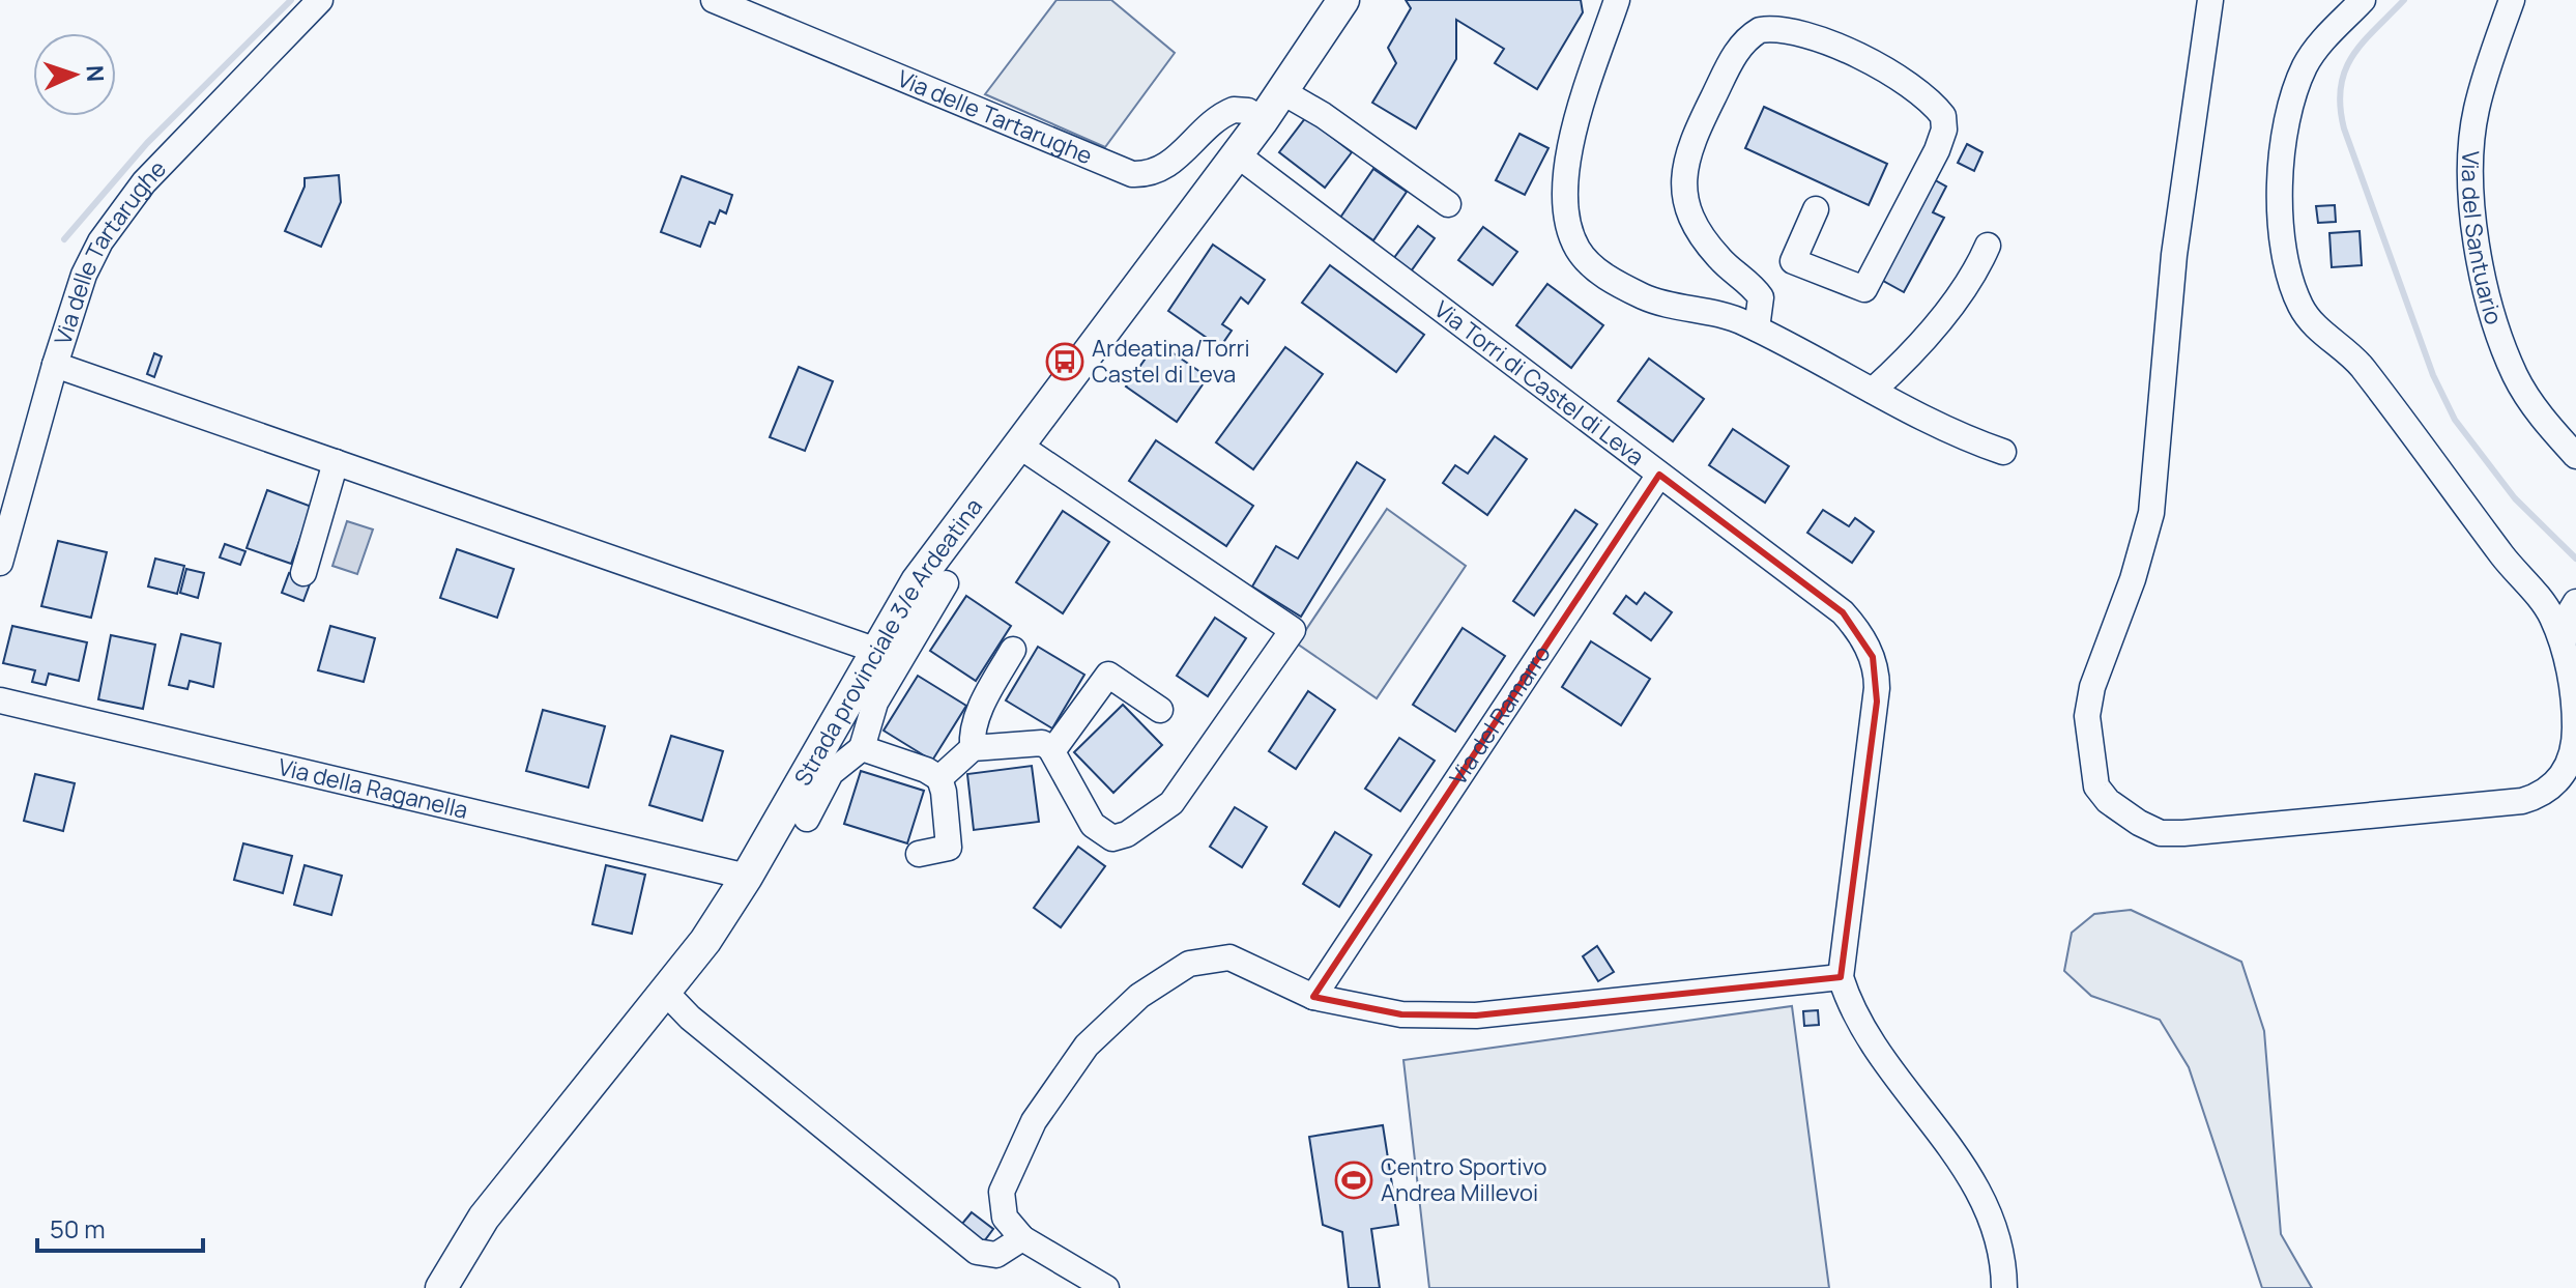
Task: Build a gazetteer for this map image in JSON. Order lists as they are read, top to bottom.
{
  "streets": {
    "main road": ["Strada provinciale 3/e Ardeatina"],
    "street": [
      "Via delle Tartarughe",
      "Via del Santuario",
      "Via Torri di Castel di Leva",
      "Via del Ramarro",
      "Via della Raganella"
    ]
  },
  "crossings": [
    ["Via delle Tartarughe", "Strada provinciale 3/e Ardeatina"],
    ["Via Torri di Castel di Leva", "Strada provinciale 3/e Ardeatina"],
    ["Via Torri di Castel di Leva", "Via del Ramarro"],
    ["Strada provinciale 3/e Ardeatina", "Via della Raganella"]
  ],
  "places": {
    "bus stop": ["Ardeatina/Torri Castel di Leva"],
    "sports": ["Centro Sportivo Andrea Millevoi"]
  },
  "scale_bar": "50 m",
  "north": "right"
}
